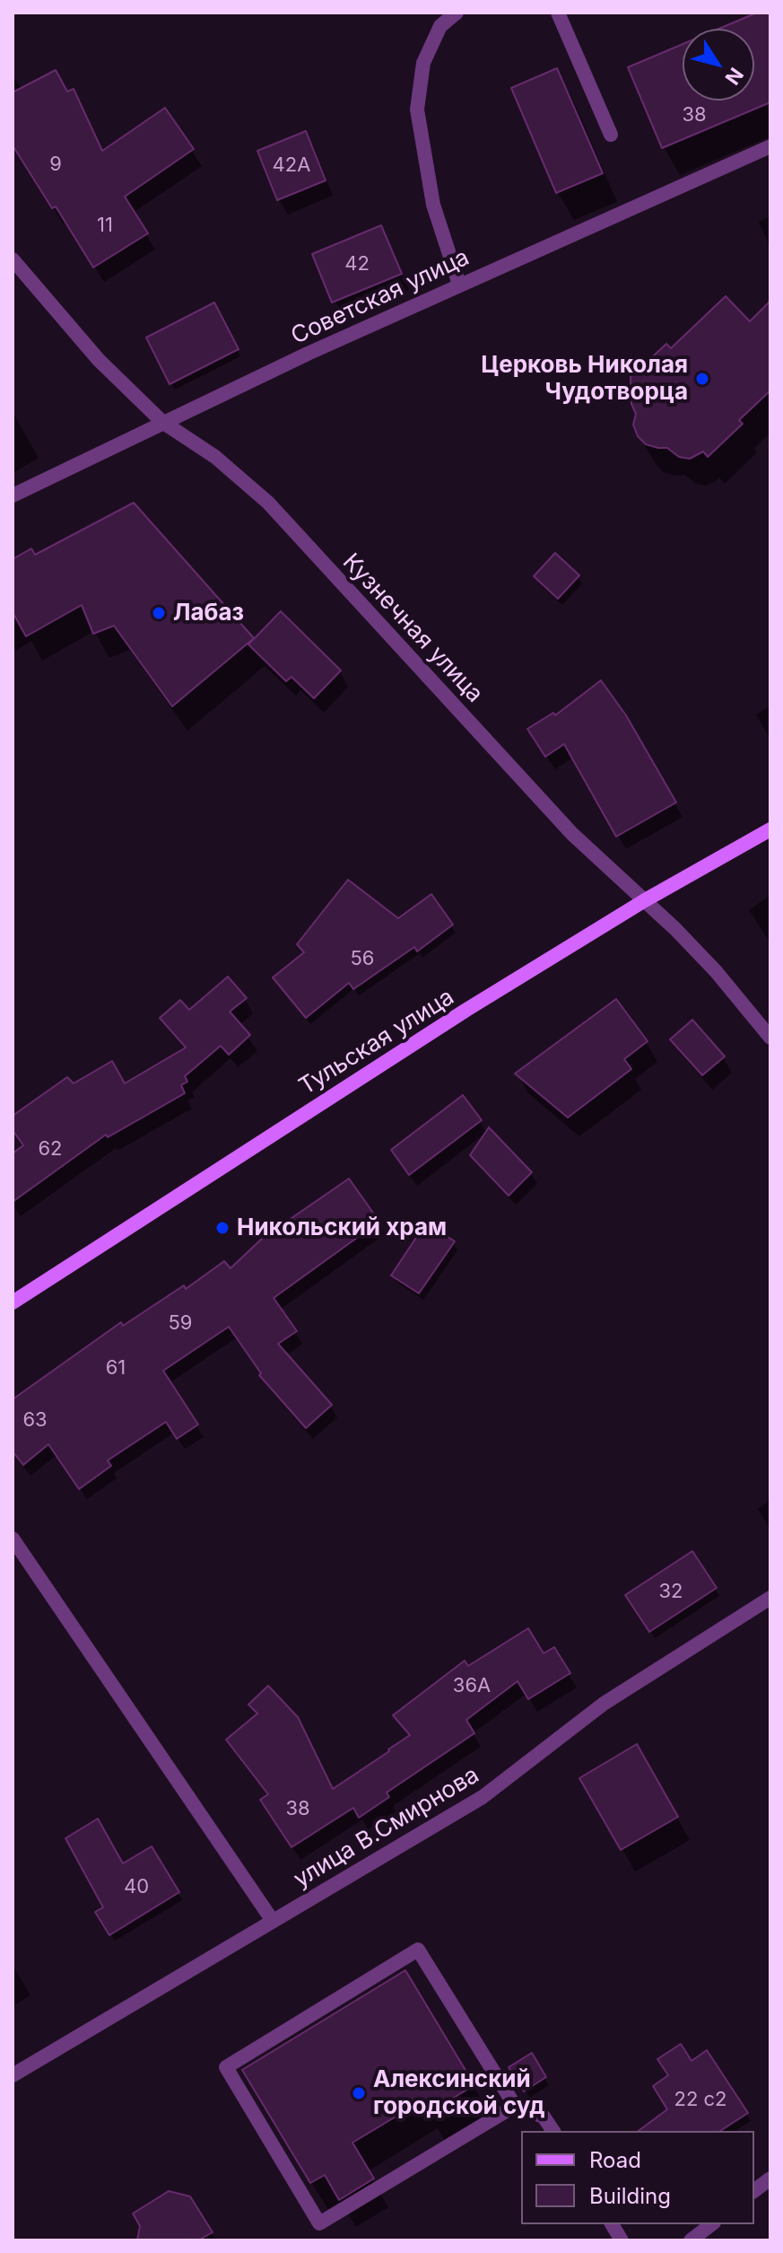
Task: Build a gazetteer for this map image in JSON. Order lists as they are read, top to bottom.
{
  "streets": {
    "main road": ["Тульская улица"],
    "street": ["Советская улица", "Кузнечная улица", "улица В.Смирнова"]
  },
  "crossings": [
    ["Советская улица", "Кузнечная улица"],
    ["Кузнечная улица", "Тульская улица"]
  ],
  "places": [
    "Церковь Николая Чудотворца",
    "Лабаз",
    "Никольский храм",
    "Алексинский городской суд"
  ],
  "house_numbers": [
    "38",
    "9",
    "42А",
    "11",
    "42",
    "56",
    "62",
    "59",
    "61",
    "63",
    "32",
    "36А",
    "38",
    "40",
    "22 с2"
  ],
  "legend": ["Road", "Building"],
  "north": "bottom right"
}
